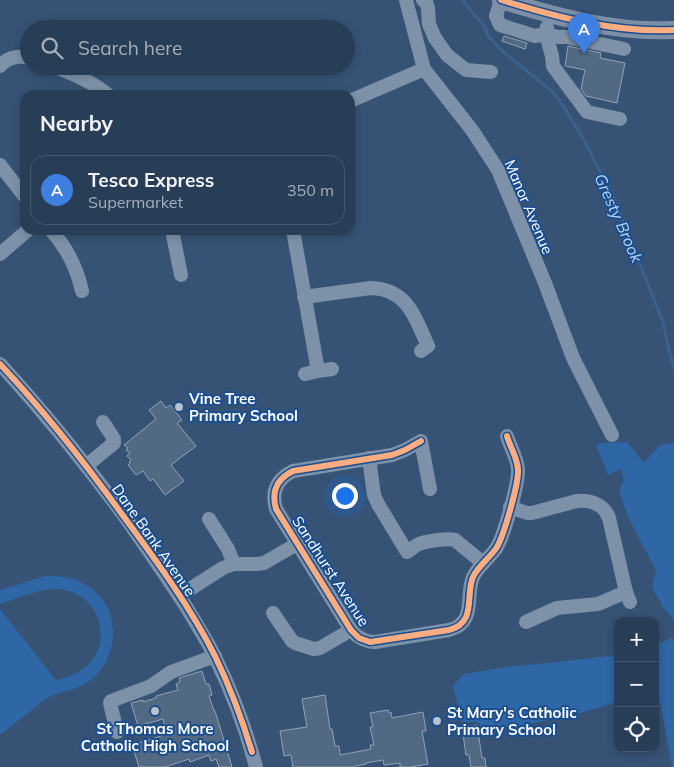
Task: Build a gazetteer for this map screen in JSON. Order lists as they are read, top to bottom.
{
  "streets": {
    "street": ["Manor Avenue", "Dane Bank Avenue", "Sandhurst Avenue"]
  },
  "water": ["Gresty Brook"],
  "places": ["Vine Tree Primary School", "St Thomas More Catholic High School", "St Mary's Catholic Primary School"],
  "page": {
    "pins": "A",
    "search": "Search here",
    "heading": "Nearby",
    "list": [
      {
        "mark": "A",
        "name": "Tesco Express",
        "note": "Supermarket",
        "value": "350 m"
      }
    ],
    "map_buttons": ["+", "−"]
  }
}
